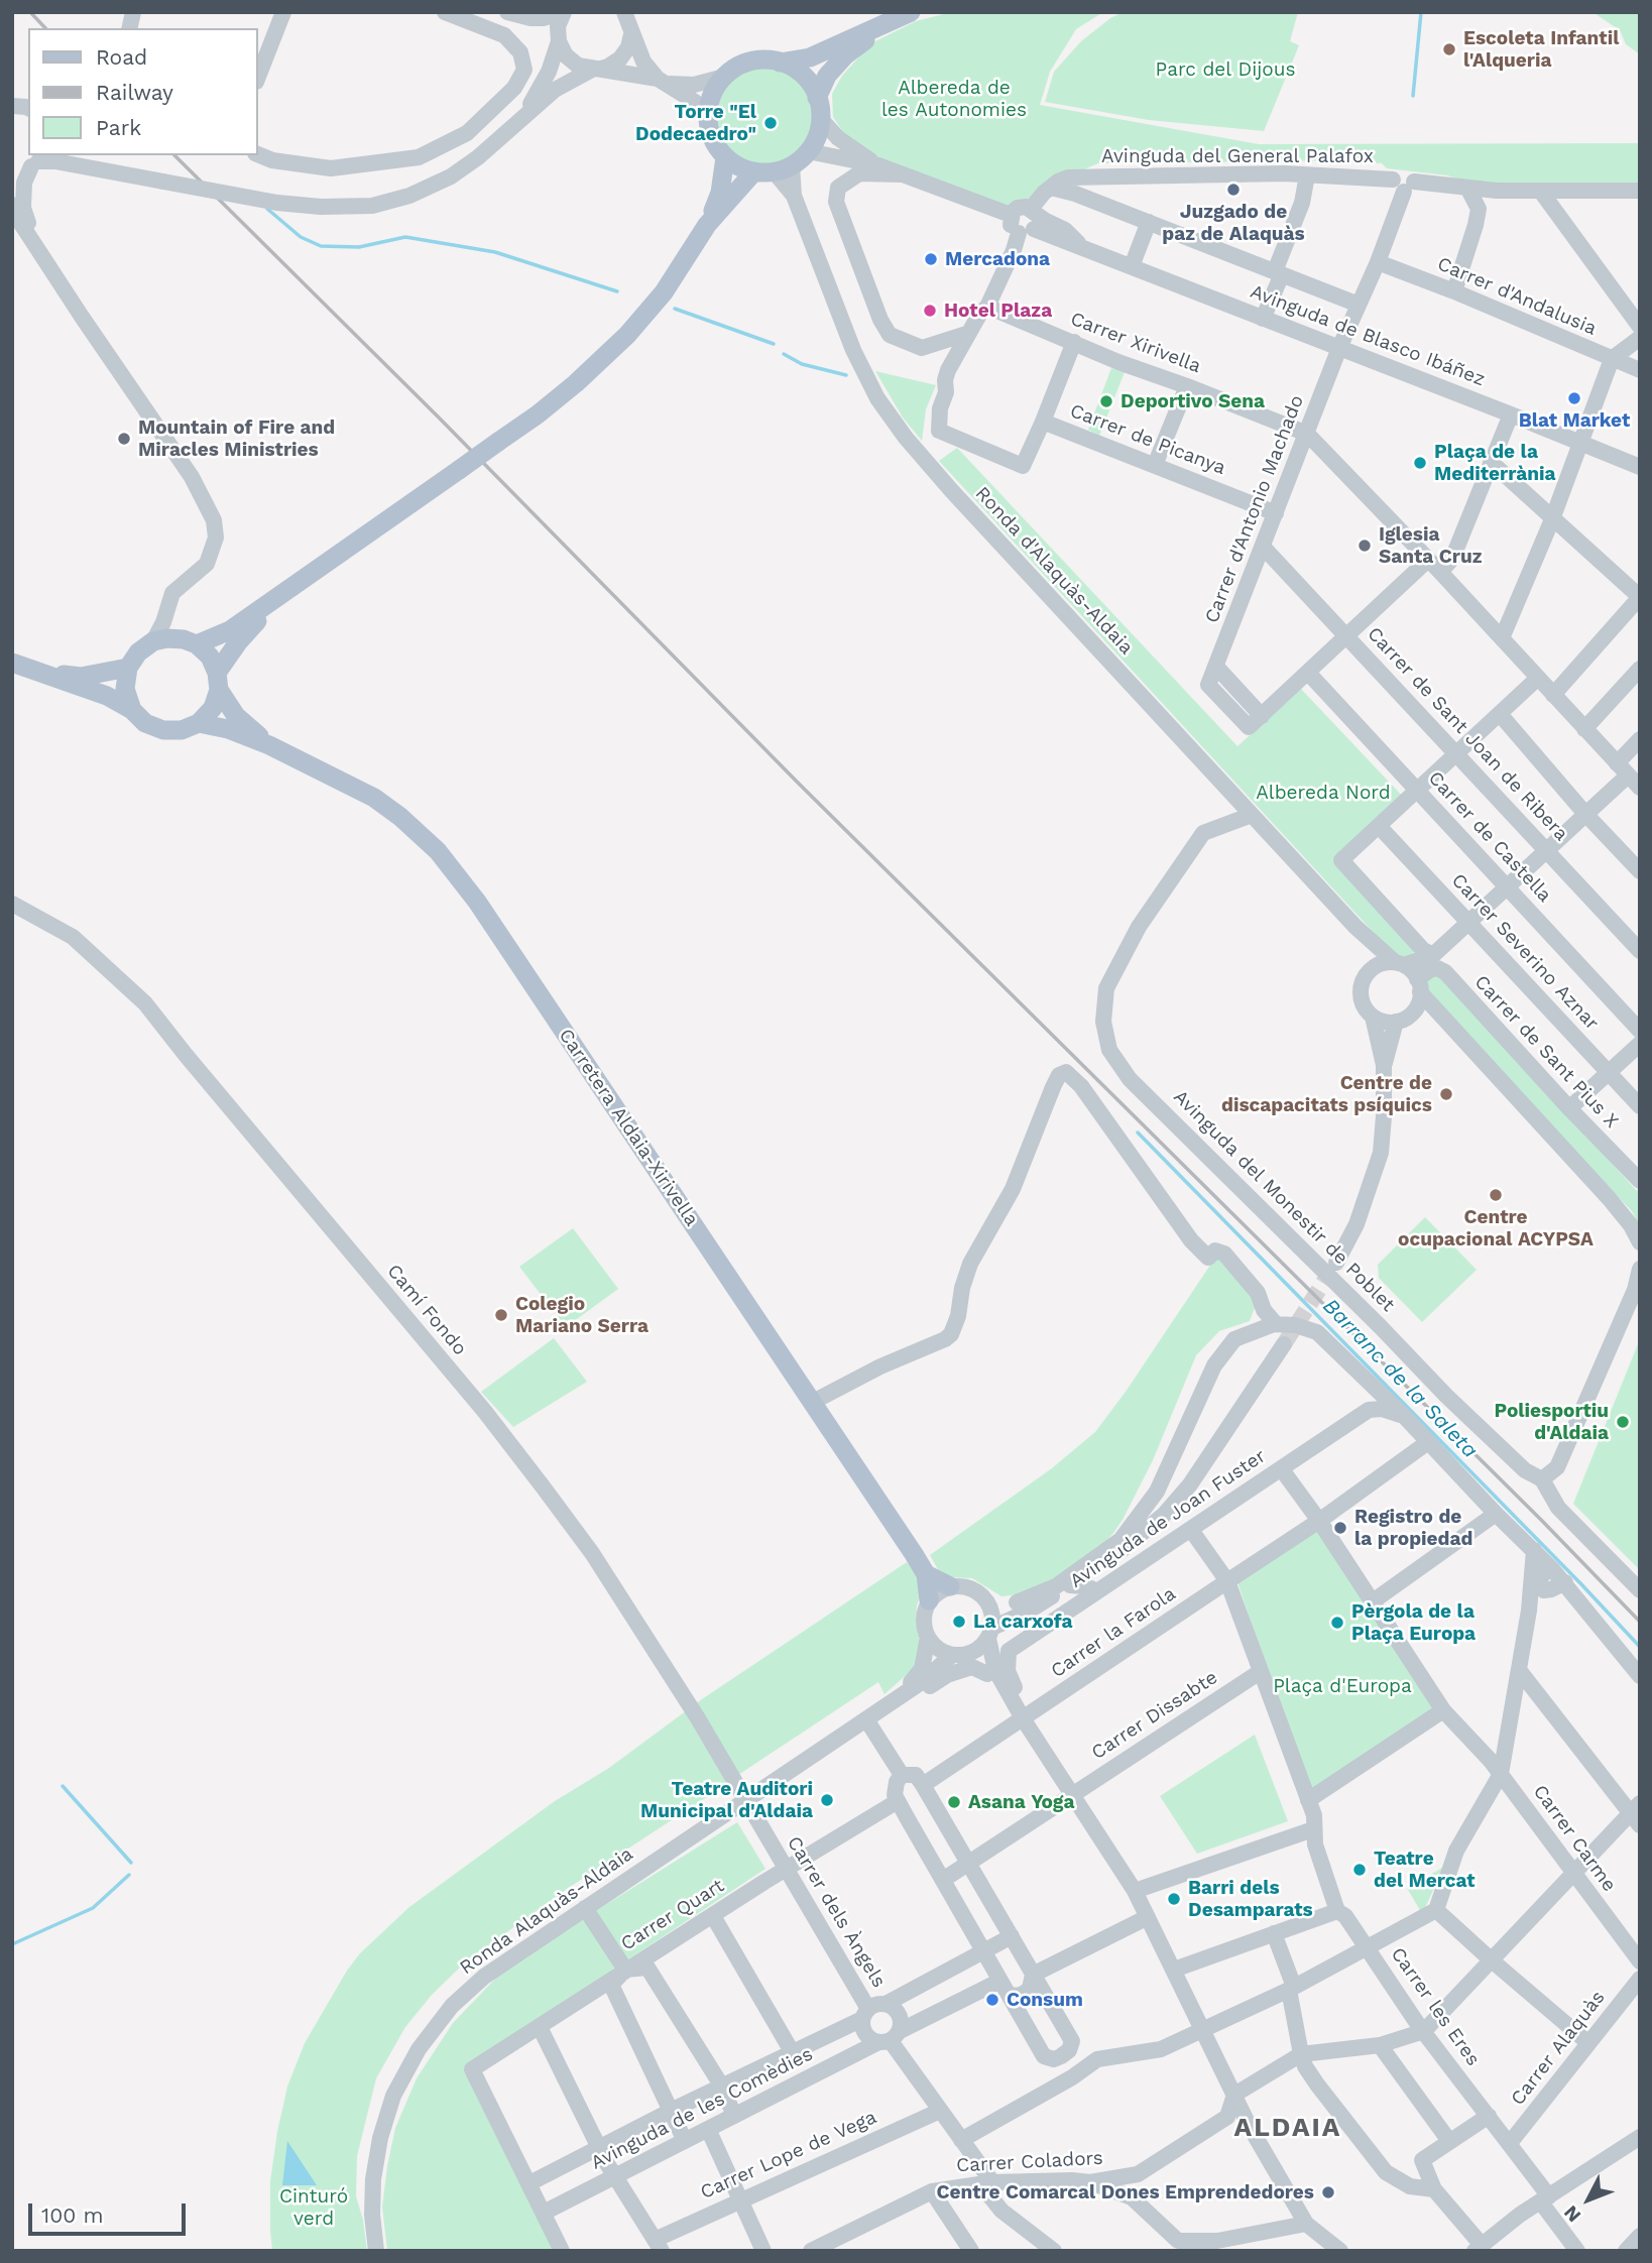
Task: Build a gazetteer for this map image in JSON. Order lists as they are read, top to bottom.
{
  "streets": {
    "main road": ["Carretera Aldaia-Xirivella"],
    "street": [
      "Avinguda del General Palafox",
      "Carrer d'Andalusia",
      "Avinguda de Blasco Ibáñez",
      "Carrer Xirivella",
      "Carrer de Picanya",
      "Carrer d'Antonio Machado",
      "Ronda d'Alaquàs-Aldaia",
      "Carrer de Sant Joan de Ribera",
      "Carrer de Castella",
      "Carrer Severino Aznar",
      "Carrer de Sant Pius X",
      "Avinguda del Monestir de Poblet",
      "Camí Fondo",
      "Avinguda de Joan Fuster",
      "Carrer la Farola",
      "Carrer Dissabte",
      "Carrer Carme",
      "Ronda Alaquàs-Aldaia",
      "Carrer dels Àngels",
      "Carrer Quart",
      "Carrer les Eres",
      "Carrer Alaquàs",
      "Avinguda de les Comèdies",
      "Carrer Lope de Vega",
      "Carrer Coladors"
    ]
  },
  "crossings": [
    ["Avinguda del General Palafox", "Avinguda de Blasco Ibáñez"],
    ["Avinguda del General Palafox", "Carrer d'Antonio Machado"],
    ["Carrer d'Andalusia", "Carrer d'Antonio Machado"],
    ["Avinguda de Blasco Ibáñez", "Carrer d'Antonio Machado"],
    ["Carrer Xirivella", "Carrer d'Antonio Machado"],
    ["Carrer de Picanya", "Carrer d'Antonio Machado"],
    ["Carrer d'Antonio Machado", "Carrer de Sant Joan de Ribera"],
    ["Ronda d'Alaquàs-Aldaia", "Carrer de Sant Pius X"],
    ["Ronda d'Alaquàs-Aldaia", "Avinguda del Monestir de Poblet"],
    ["Camí Fondo", "Ronda Alaquàs-Aldaia"],
    ["Camí Fondo", "Carrer dels Àngels"],
    ["Avinguda de Joan Fuster", "Carrer la Farola"],
    ["Ronda Alaquàs-Aldaia", "Carrer dels Àngels"],
    ["Carrer dels Àngels", "Carrer Quart"],
    ["Carrer dels Àngels", "Avinguda de les Comèdies"],
    ["Carrer Quart", "Avinguda de les Comèdies"],
    ["Carrer les Eres", "Carrer Alaquàs"]
  ],
  "districts": ["ALDAIA"],
  "water": ["Barranc de la Saleta"],
  "parks": [
    "Parc del Dijous",
    "Albereda de les Autonomies",
    "Albereda Nord",
    "Plaça d'Europa",
    "Cinturó verd"
  ],
  "places": [
    "Escoleta Infantil l'Alqueria",
    "Torre \"El Dodecaedro\"",
    "Juzgado de paz de Alaquàs",
    "Mercadona",
    "Hotel Plaza",
    "Blat Market",
    "Deportivo Sena",
    "Mountain of Fire and Miracles Ministries",
    "Plaça de la Mediterrània",
    "Iglesia Santa Cruz",
    "Centre de discapacitats psíquics",
    "Centre ocupacional ACYPSA",
    "Colegio Mariano Serra",
    "Poliesportiu d'Aldaia",
    "Registro de la propiedad",
    "La carxofa",
    "Pèrgola de la Plaça Europa",
    "Teatre Auditori Municipal d'Aldaia",
    "Asana Yoga",
    "Teatre del Mercat",
    "Barri dels Desamparats",
    "Consum",
    "Centre Comarcal Dones Emprendedores"
  ],
  "legend": ["Road", "Railway", "Park"],
  "scale_bar": "100 m",
  "north": "bottom left"
}
